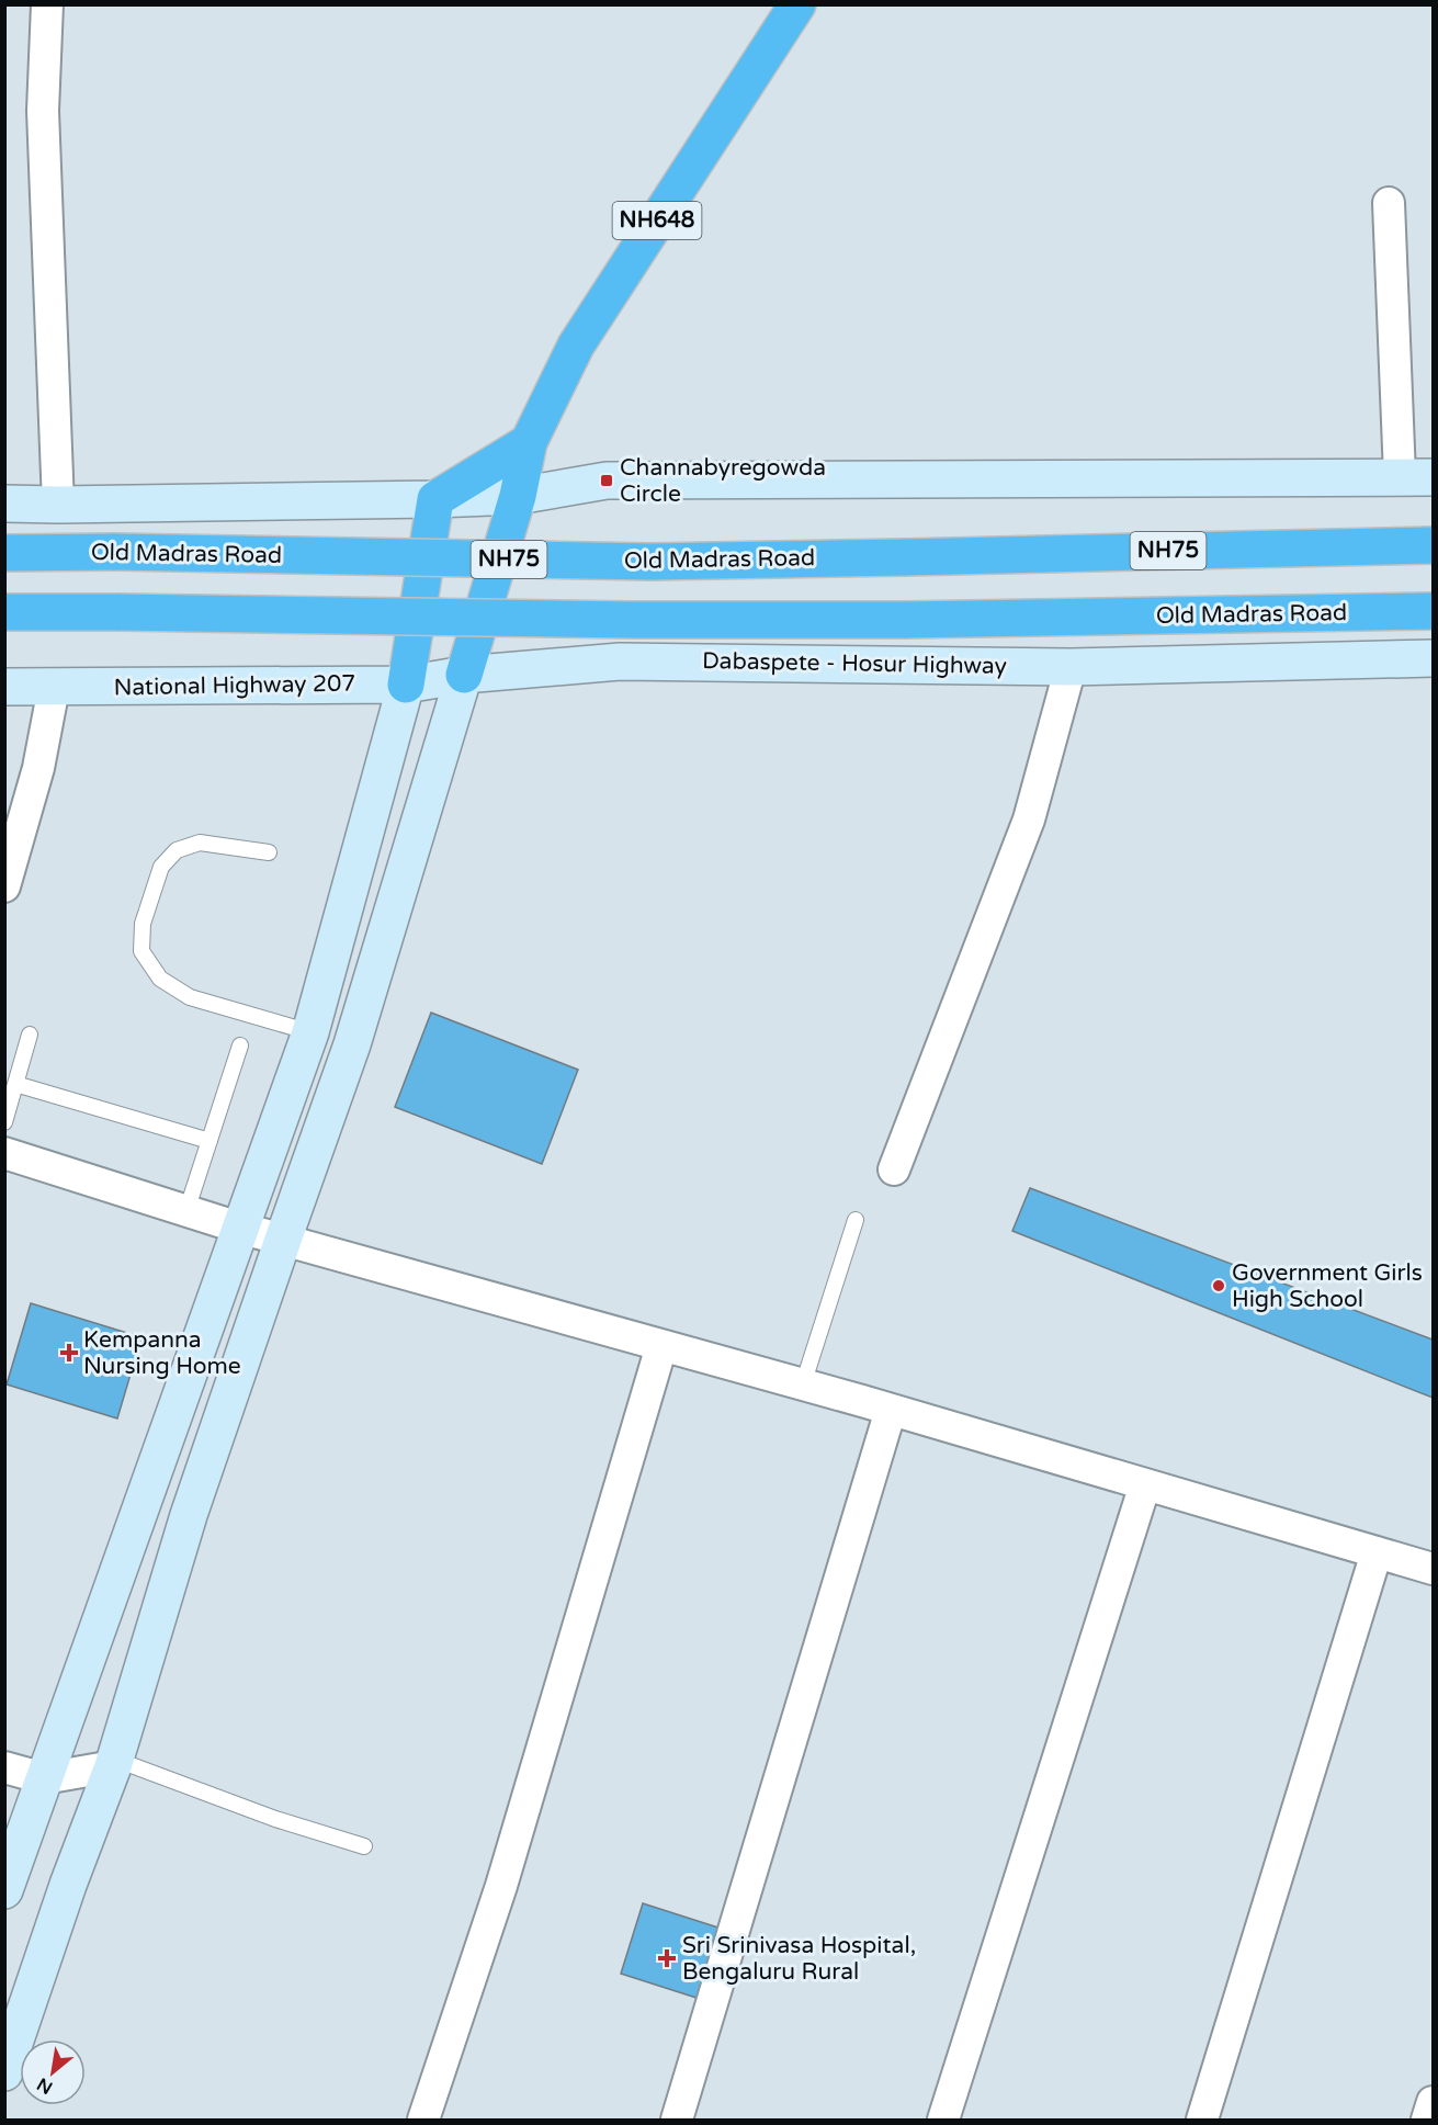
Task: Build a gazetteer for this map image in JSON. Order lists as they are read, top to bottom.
{
  "streets": {
    "highway": ["NH648", "NH75", "Old Madras Road"],
    "street": ["Dabaspete - Hosur Highway", "National Highway 207"]
  },
  "crossings": [
    ["NH648", "Dabaspete - Hosur Highway"],
    ["NH648", "National Highway 207"],
    ["Dabaspete - Hosur Highway", "National Highway 207"]
  ],
  "places": {
    "transit": ["Channabyregowda Circle"],
    "other": ["Government Girls High School"],
    "health": ["Kempanna Nursing Home", "Sri Srinivasa Hospital, Bengaluru Rural"]
  },
  "north": "bottom left"
}
